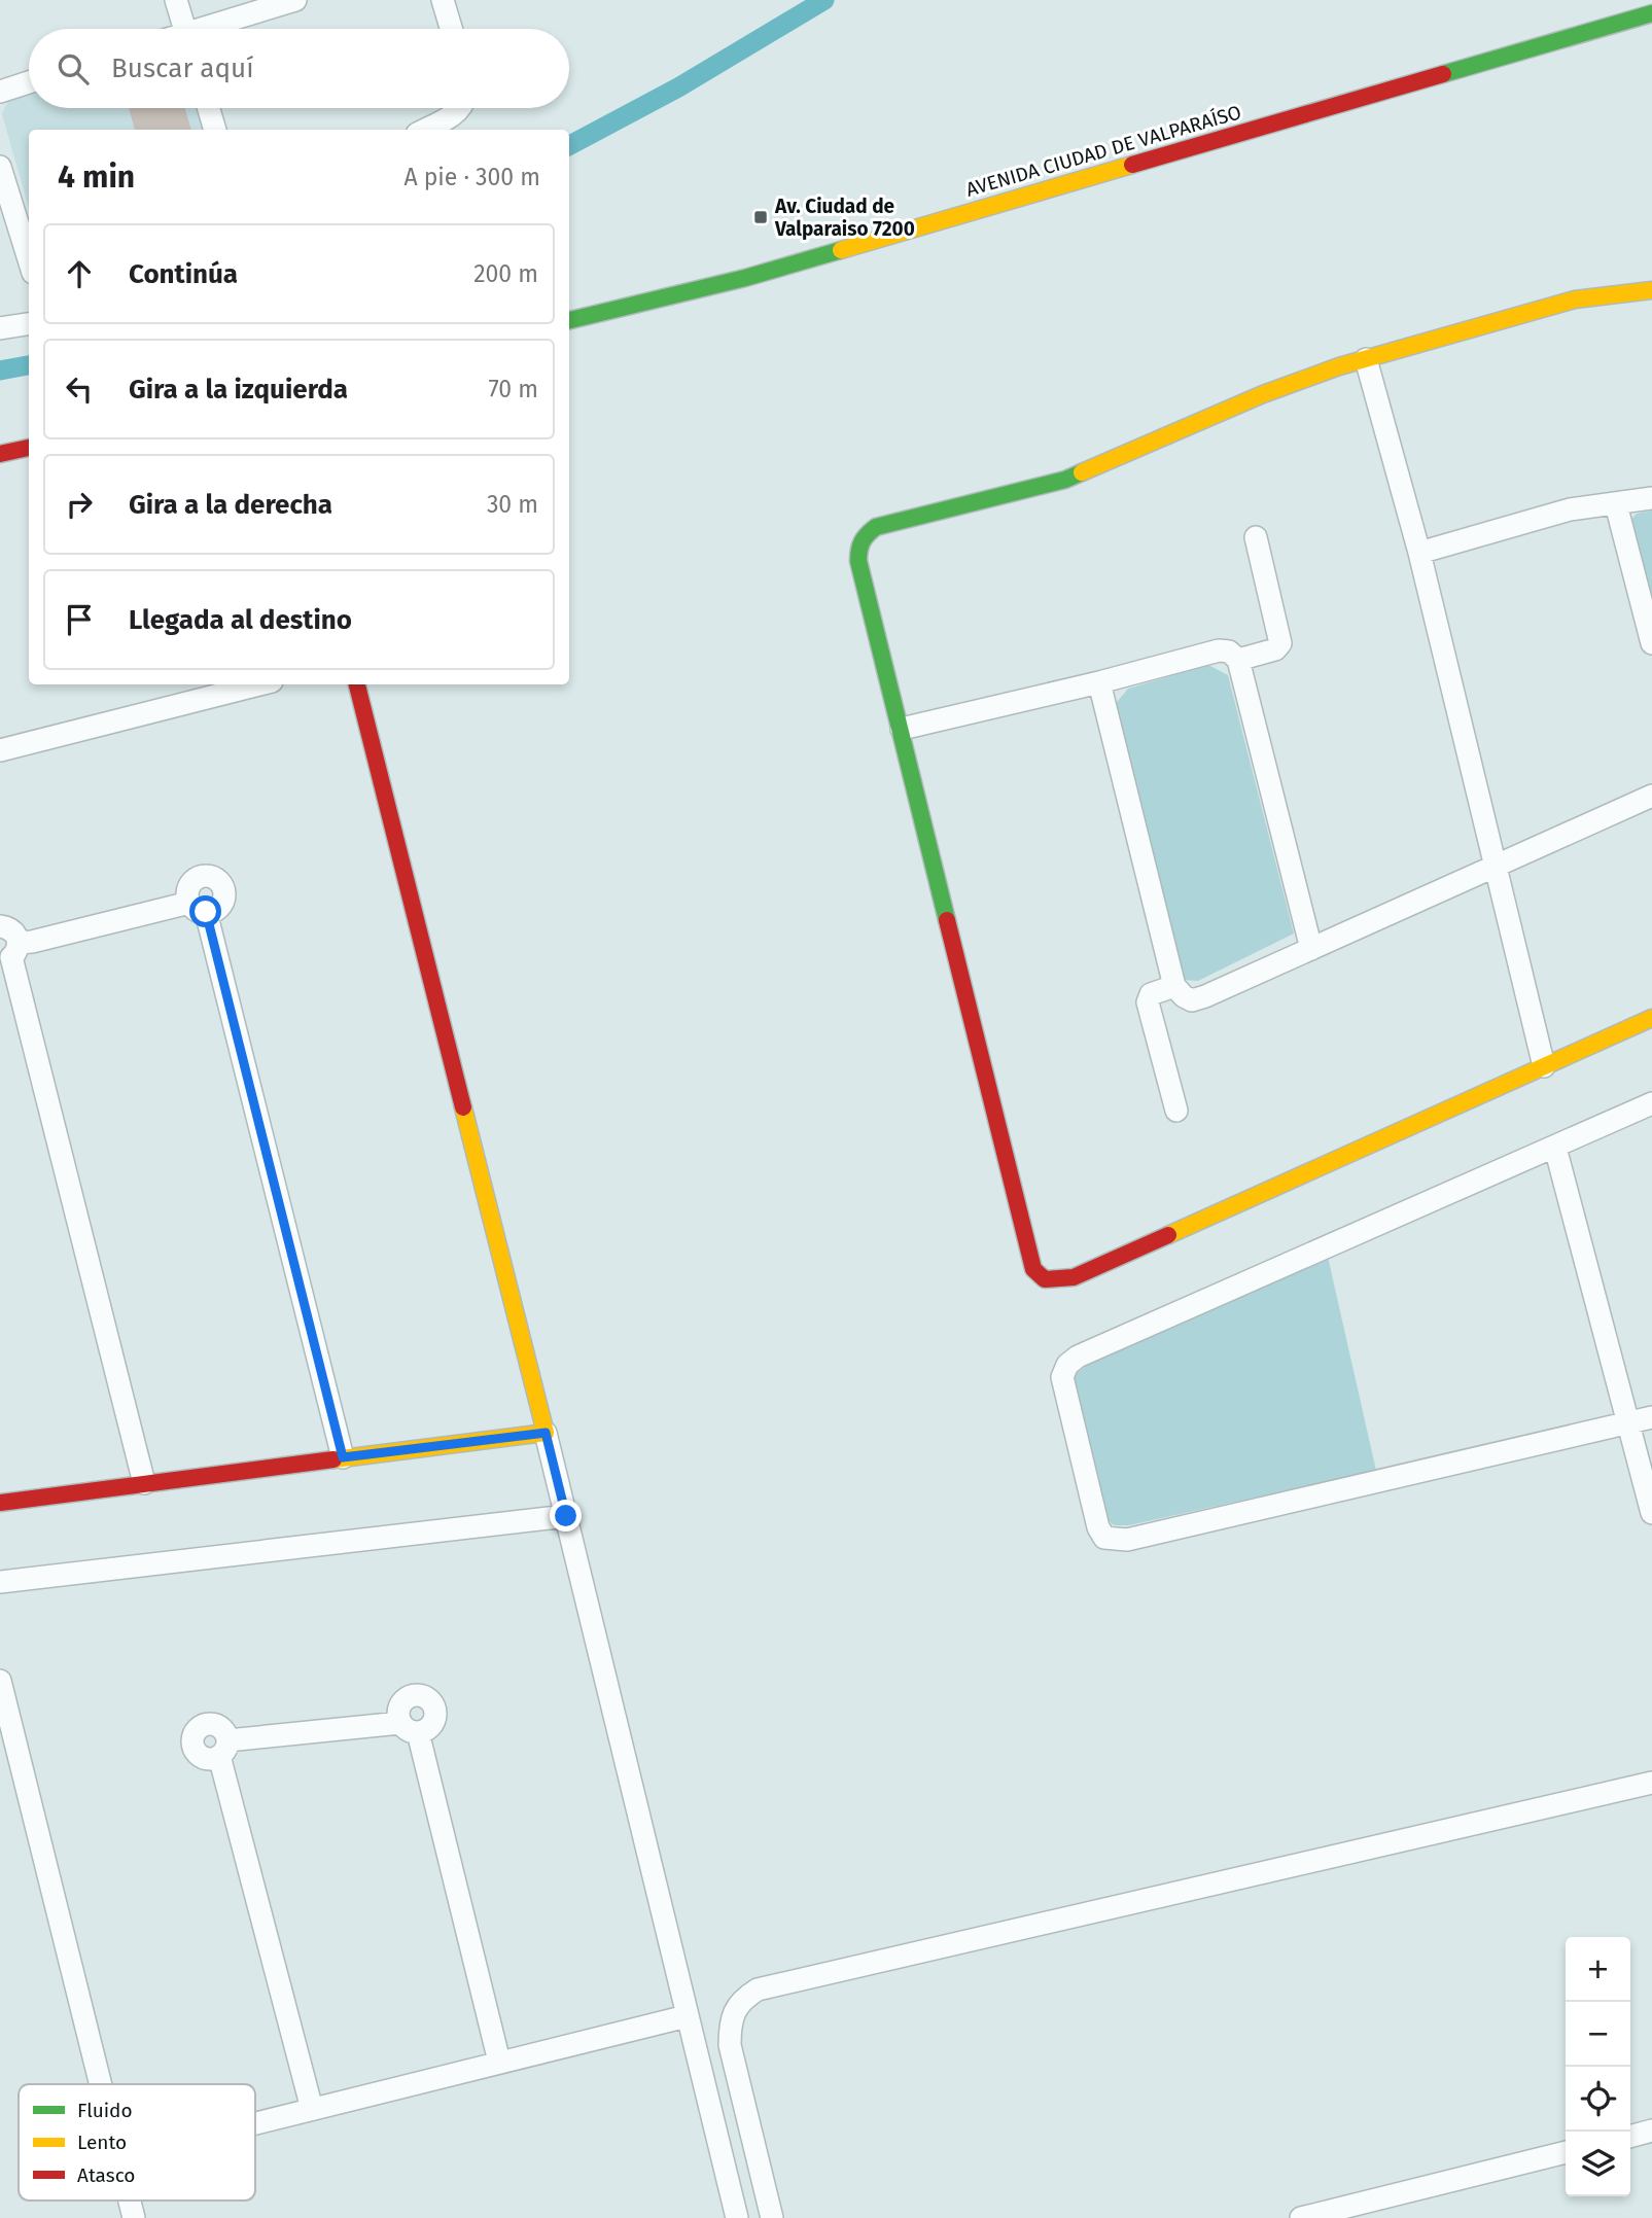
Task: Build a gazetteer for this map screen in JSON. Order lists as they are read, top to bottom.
{
  "streets": {
    "street": ["AVENIDA CIUDAD DE VALPARAÍSO"]
  },
  "places": {
    "transit": ["Av. Ciudad de Valparaiso 7200"]
  },
  "legend": ["Fluido", "Lento", "Atasco"],
  "page": {
    "search": "Buscar aquí",
    "heading": ["4 min", "A pie · 300 m"],
    "list": [
      ["Continúa", "200 m"],
      ["Gira a la izquierda", "70 m"],
      ["Gira a la derecha", "30 m"],
      "Llegada al destino"
    ],
    "map_buttons": ["+", "−"]
  }
}
